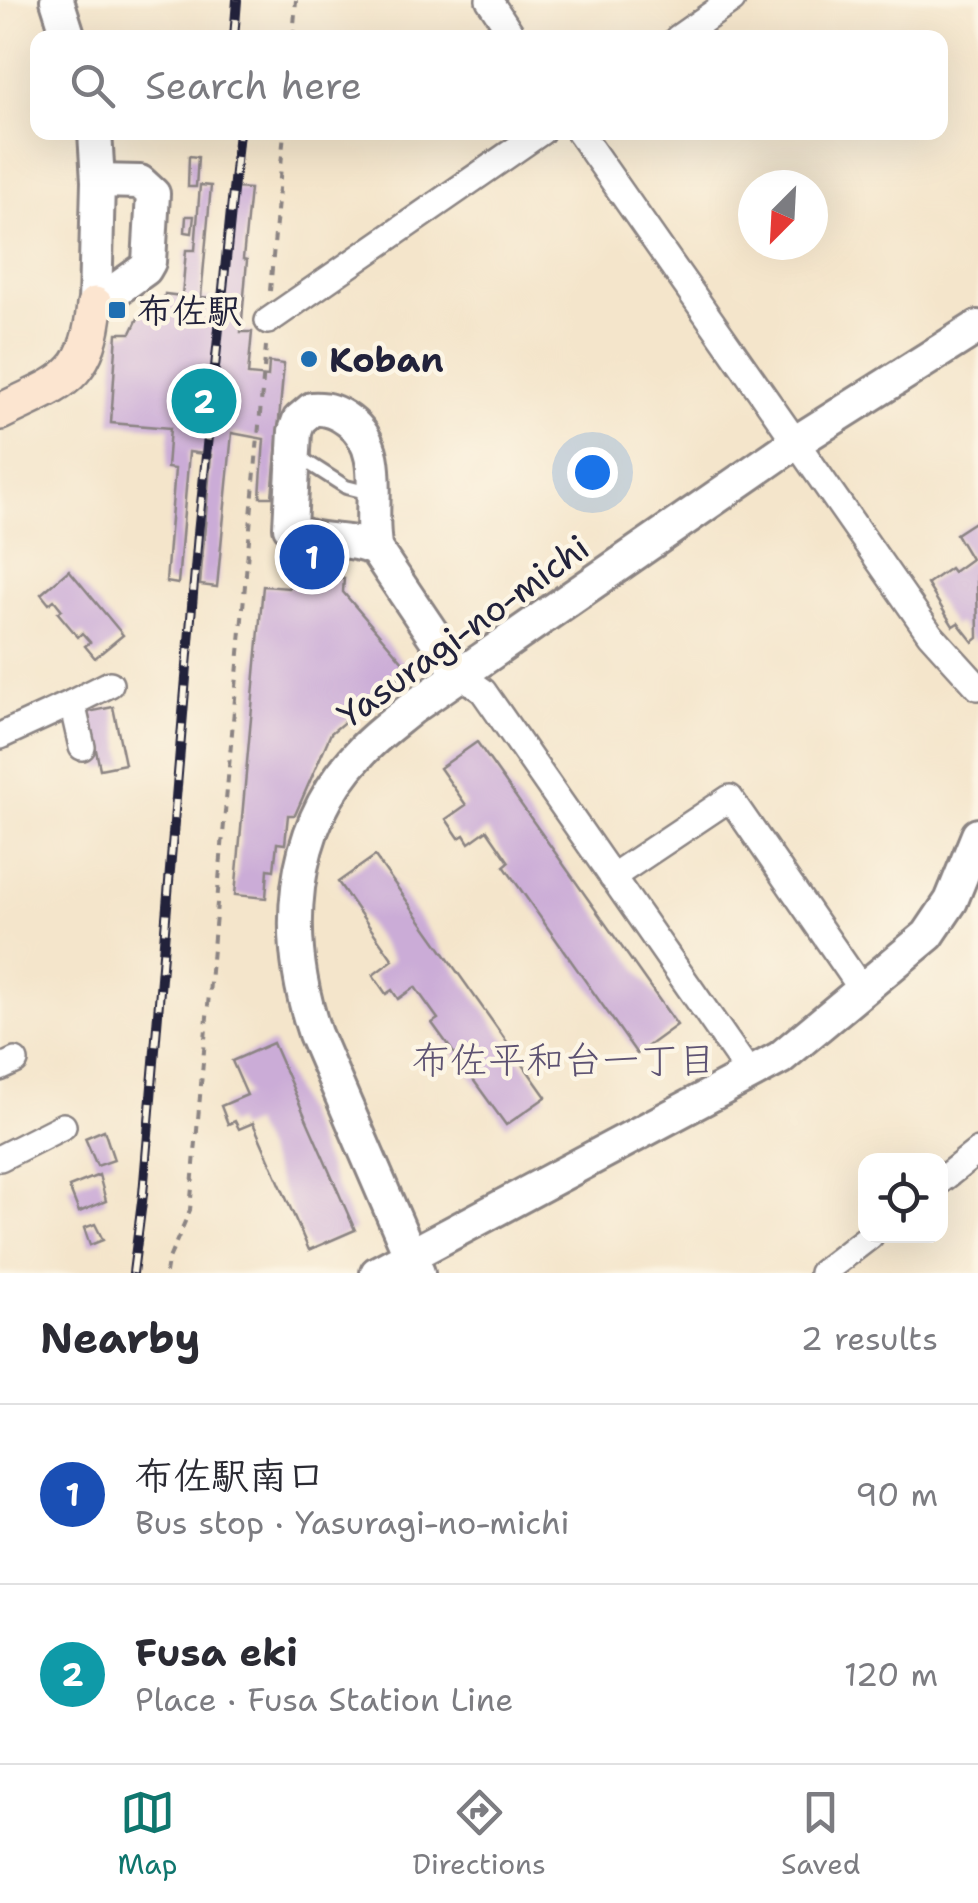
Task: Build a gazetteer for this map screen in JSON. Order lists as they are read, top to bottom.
{
  "streets": {
    "street": ["Yasuragi-no-michi"]
  },
  "districts": ["布佐平和台一丁目"],
  "places": {
    "transit": ["布佐駅"],
    "other": ["Koban"]
  },
  "north": "bottom left",
  "page": {
    "search": "Search here",
    "pins": ["2", "1"],
    "heading": ["Nearby", "2 results"],
    "list": [
      {
        "mark": "1",
        "name": "布佐駅南口",
        "note": "Bus stop · Yasuragi-no-michi",
        "value": "90 m"
      },
      {
        "mark": "2",
        "name": "Fusa eki",
        "note": "Place · Fusa Station Line",
        "value": "120 m"
      }
    ],
    "nav": ["Map", "Directions", "Saved"]
  }
}
